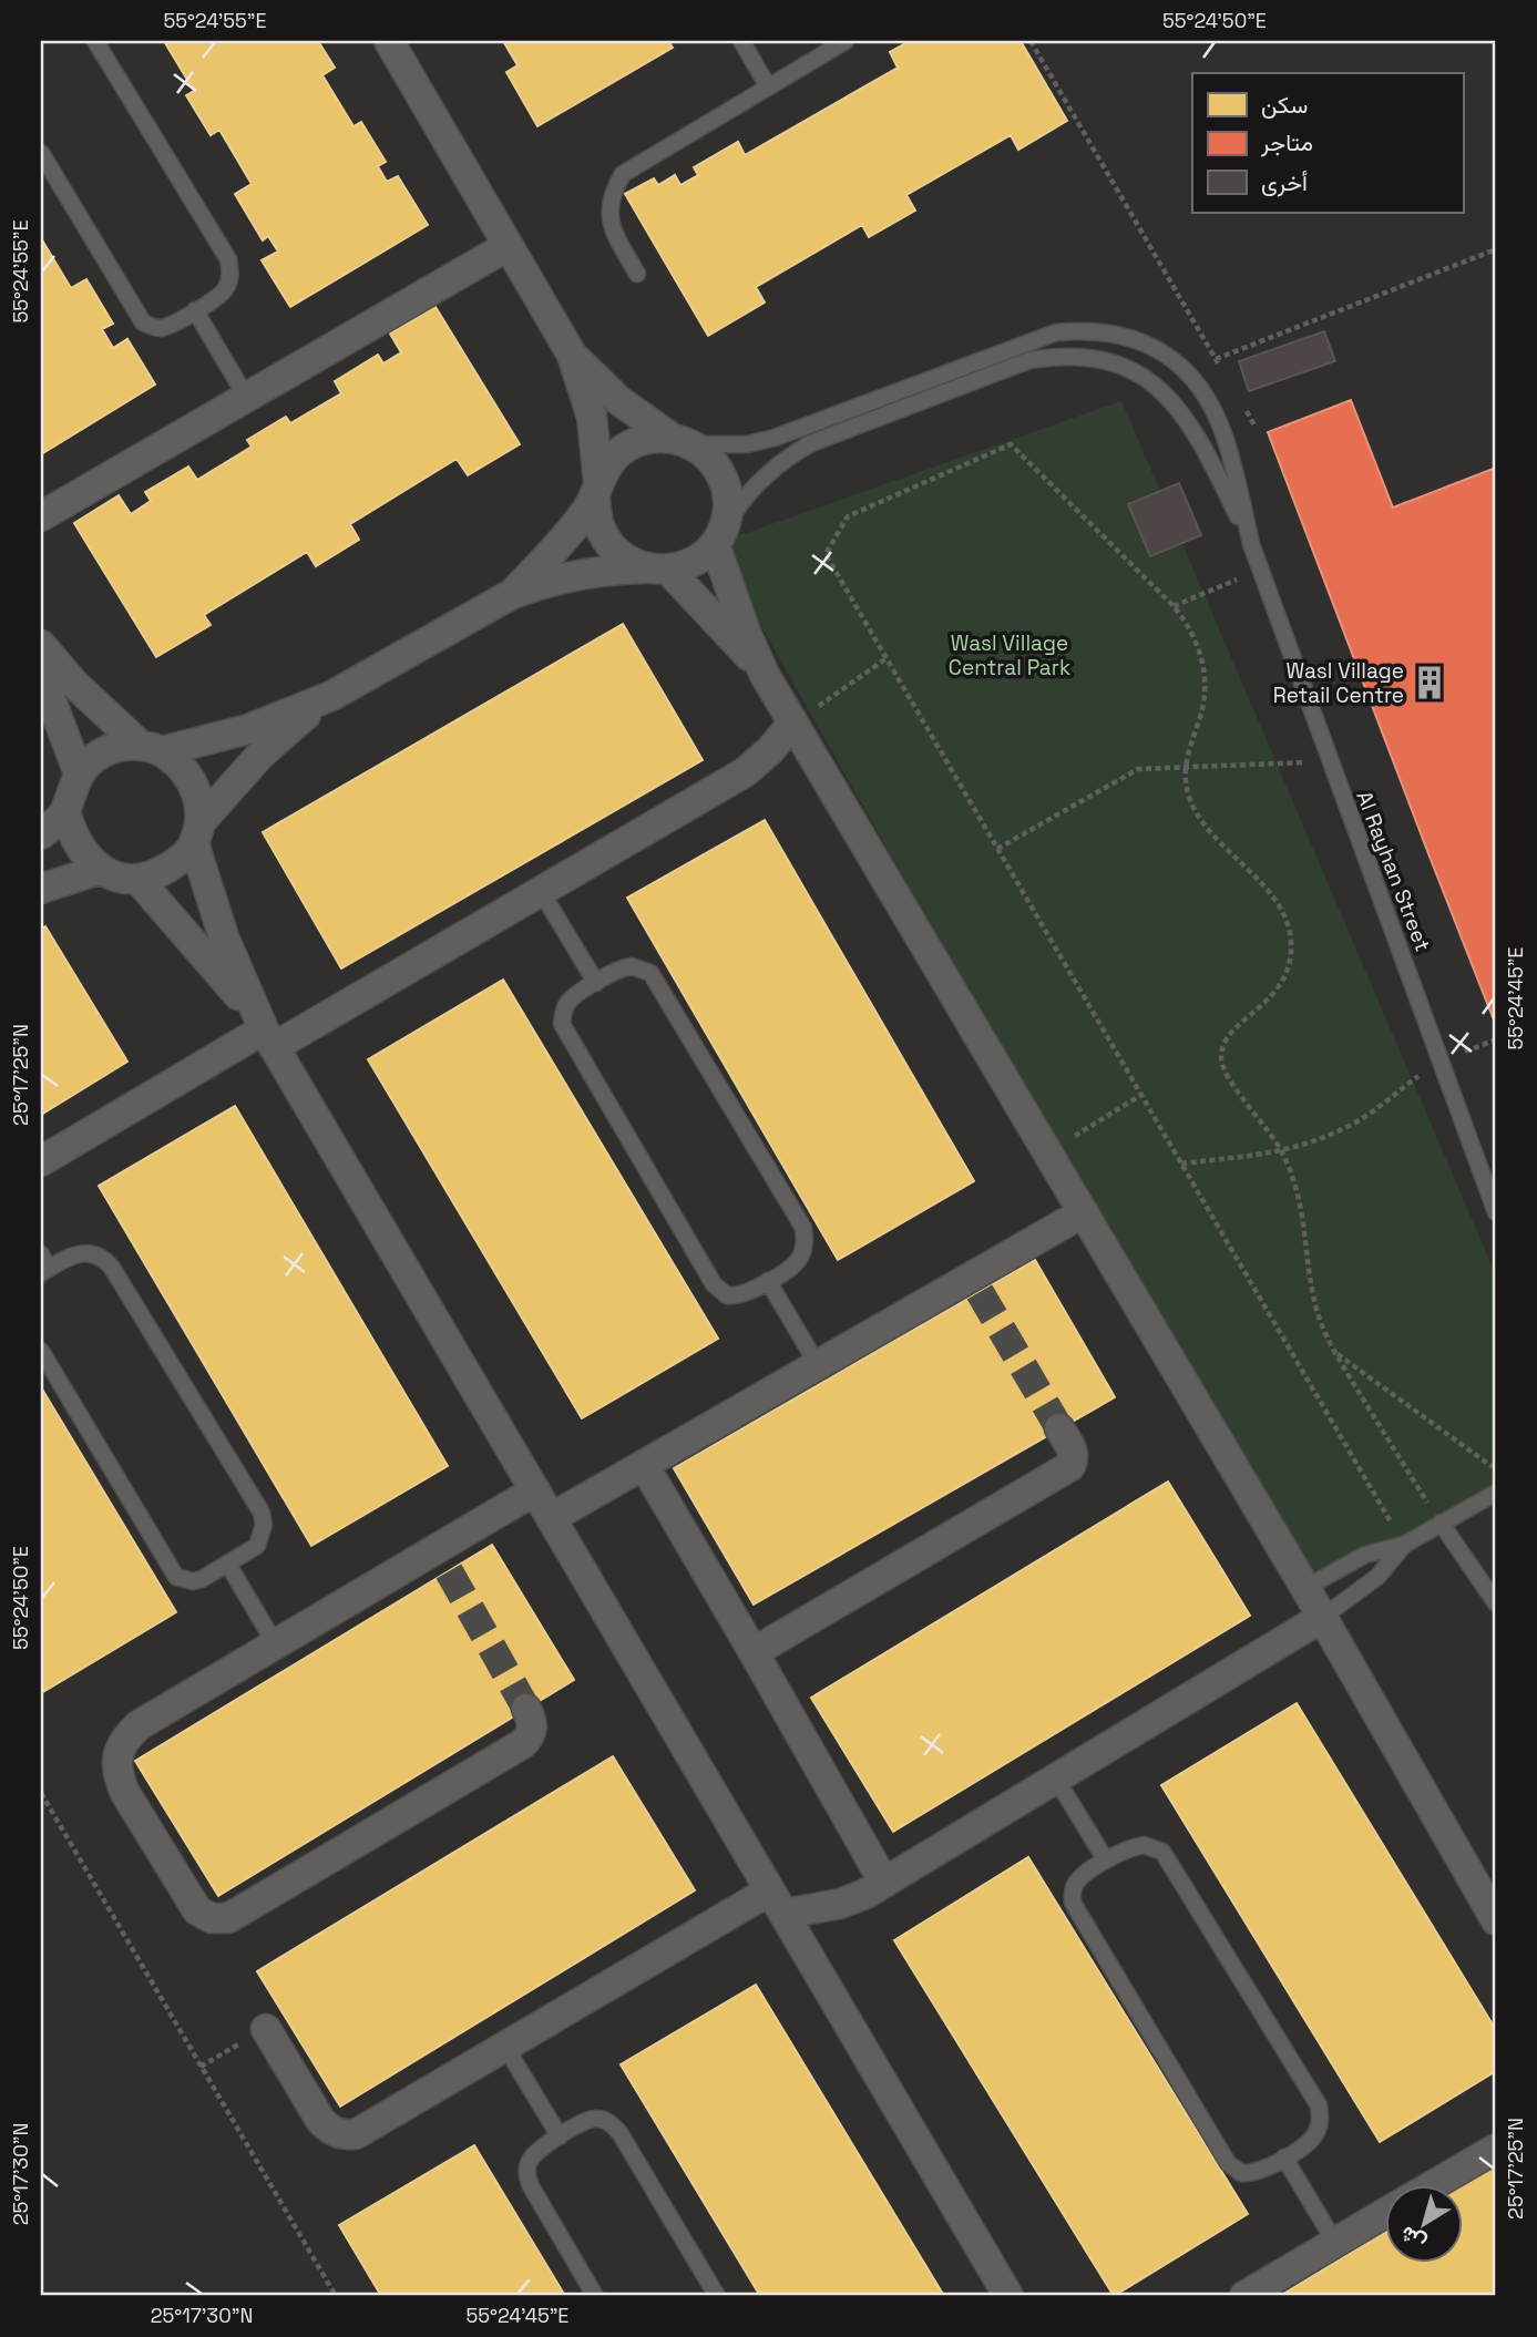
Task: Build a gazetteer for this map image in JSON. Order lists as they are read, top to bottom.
{
  "streets": {
    "lane": ["Al Rayhan Street"]
  },
  "parks": ["Wasl Village Central Park"],
  "places": {
    "building": ["Wasl Village Retail Centre"]
  },
  "legend": ["سكن", "متاجر", "أخرى"],
  "north": "bottom left",
  "coordinates": [
    "55°24'55\"E",
    "55°24'50\"E",
    "55°24'45\"E",
    "25°17'25\"N",
    "25°17'30\"N"
  ]
}
